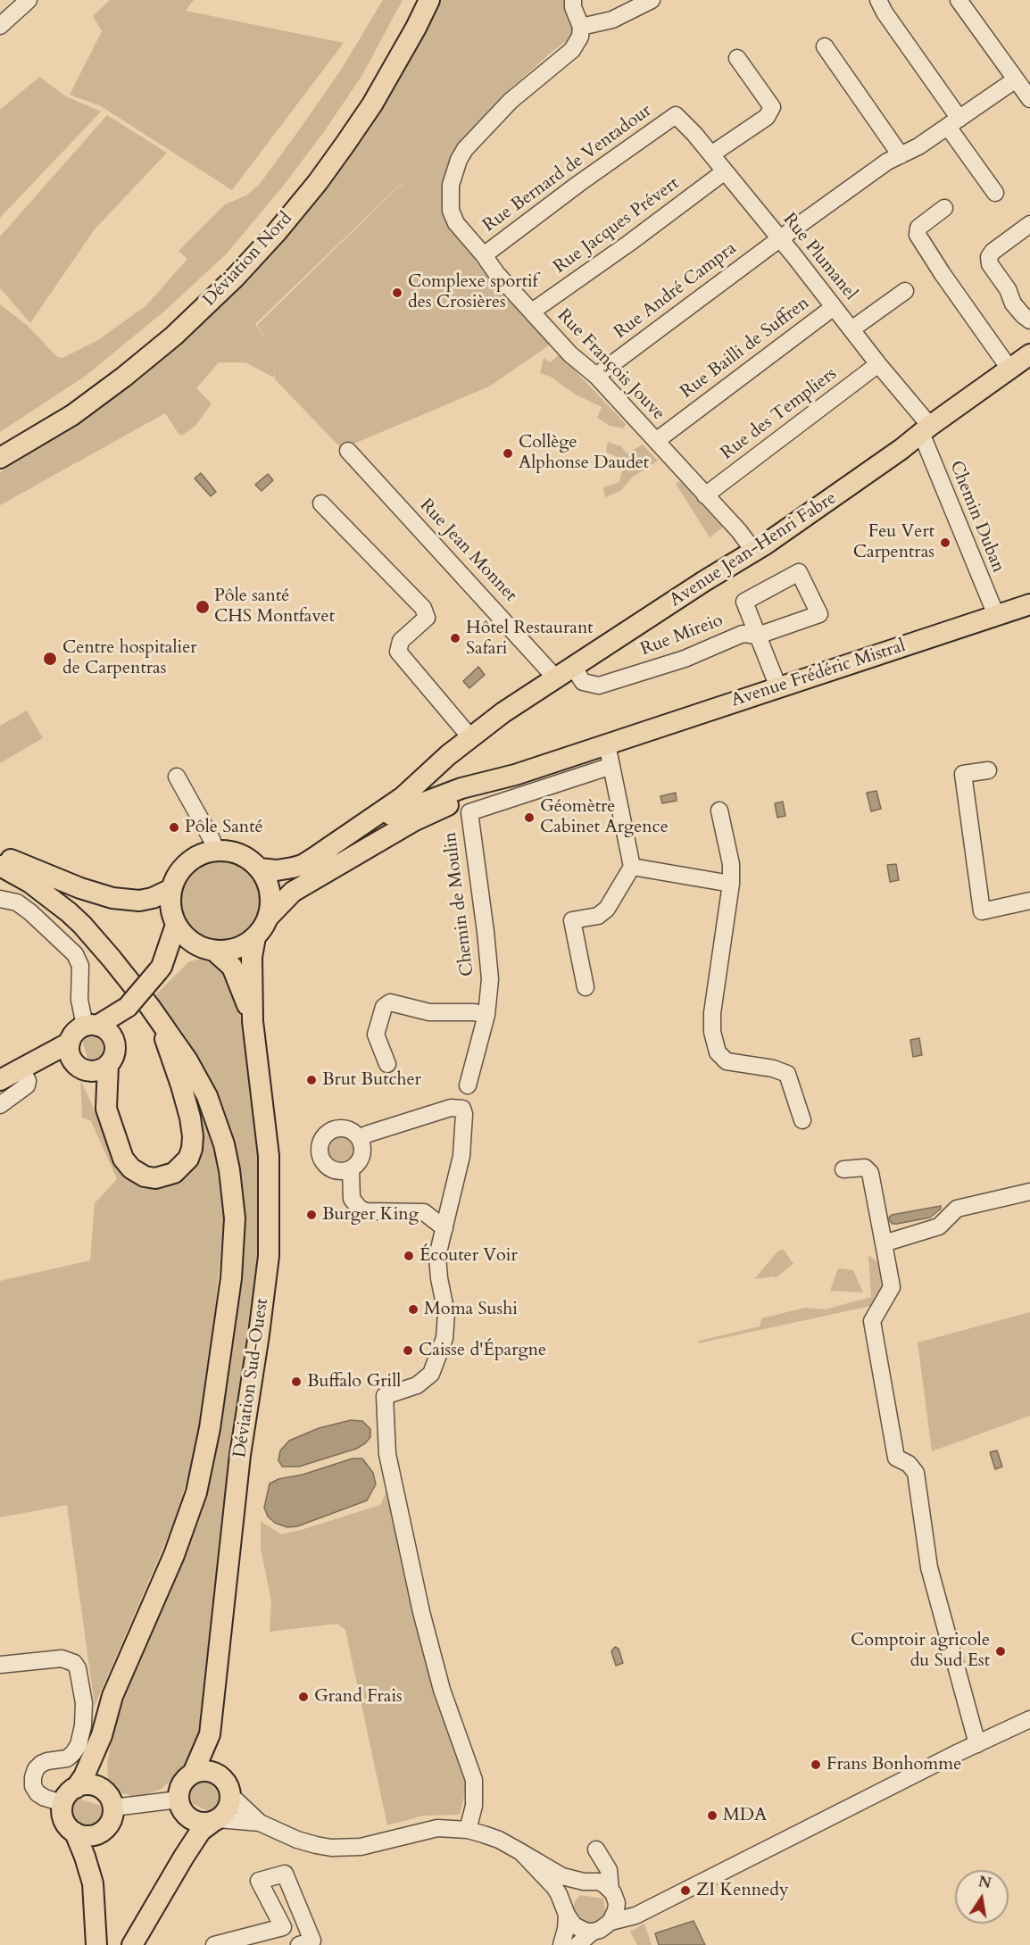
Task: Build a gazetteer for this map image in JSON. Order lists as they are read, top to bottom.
{
  "streets": {
    "main road": [
      "Déviation Nord",
      "Avenue Jean-Henri Fabre",
      "Avenue Frédéric Mistral",
      "Déviation Sud-Ouest"
    ],
    "street": [
      "Rue Bernard de Ventadour",
      "Rue Jacques Prévert",
      "Rue Plumanel",
      "Rue André Campra",
      "Rue Bailli de Suffren",
      "Rue François Jouve",
      "Rue des Templiers",
      "Chemin Duban",
      "Rue Jean Monnet",
      "Rue Mireio",
      "Chemin de Moulin"
    ]
  },
  "crossings": [
    ["Rue Bernard de Ventadour", "Rue Plumanel"],
    ["Rue Bernard de Ventadour", "Rue François Jouve"],
    ["Rue Jacques Prévert", "Rue Plumanel"],
    ["Rue Jacques Prévert", "Rue François Jouve"],
    ["Rue Plumanel", "Rue André Campra"],
    ["Rue Plumanel", "Rue Bailli de Suffren"],
    ["Rue Plumanel", "Rue des Templiers"],
    ["Rue Plumanel", "Chemin Duban"],
    ["Rue Plumanel", "Avenue Jean-Henri Fabre"],
    ["Rue André Campra", "Rue François Jouve"],
    ["Rue Bailli de Suffren", "Rue François Jouve"],
    ["Rue François Jouve", "Rue des Templiers"],
    ["Rue François Jouve", "Avenue Jean-Henri Fabre"],
    ["Chemin Duban", "Avenue Jean-Henri Fabre"],
    ["Chemin Duban", "Avenue Frédéric Mistral"],
    ["Avenue Jean-Henri Fabre", "Rue Jean Monnet"],
    ["Avenue Jean-Henri Fabre", "Rue Mireio"]
  ],
  "places": [
    "Complexe sportif des Crosières",
    "Collège Alphonse Daudet",
    "Feu Vert Carpentras",
    "Pôle santé CHS Montfavet",
    "Hôtel Restaurant Safari",
    "Centre hospitalier de Carpentras",
    "Géomètre Cabinet Argence",
    "Pôle Santé",
    "Brut Butcher",
    "Burger King",
    "Écouter Voir",
    "Moma Sushi",
    "Caisse d'Épargne",
    "Buffalo Grill",
    "Comptoir agricole du Sud Est",
    "Grand Frais",
    "Frans Bonhomme",
    "MDA",
    "ZI Kennedy"
  ],
  "north": "top"
}
